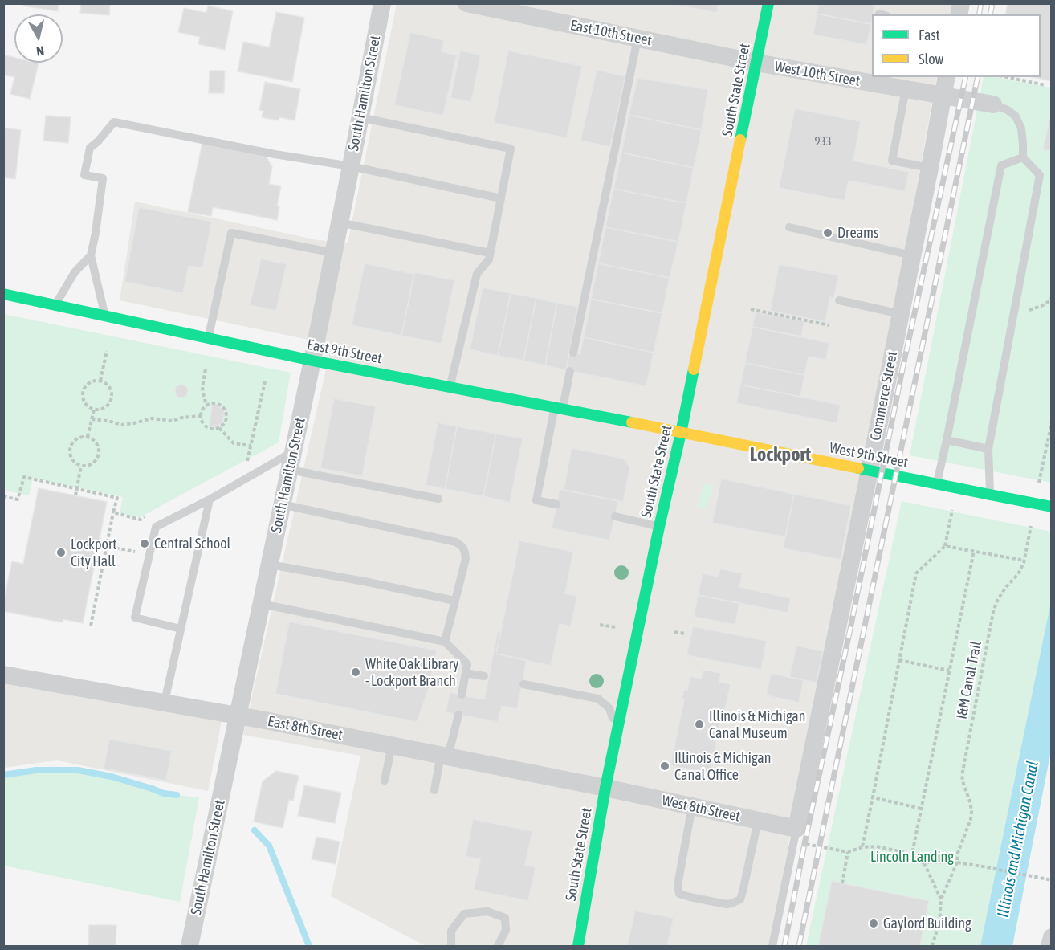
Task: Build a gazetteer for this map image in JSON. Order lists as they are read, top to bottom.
{
  "streets": {
    "main road": ["South State Street", "East 9th Street", "West 9th Street"],
    "street": [
      "East 10th Street",
      "West 10th Street",
      "South Hamilton Street",
      "Commerce Street",
      "East 8th Street",
      "West 8th Street"
    ],
    "path": ["I&M Canal Trail"]
  },
  "crossings": [
    ["East 10th Street", "West 10th Street"],
    ["East 10th Street", "South State Street"],
    ["West 10th Street", "South State Street"],
    ["West 10th Street", "Commerce Street"],
    ["South State Street", "East 9th Street"],
    ["South State Street", "West 9th Street"],
    ["South State Street", "East 8th Street"],
    ["South State Street", "West 8th Street"],
    ["South Hamilton Street", "East 9th Street"],
    ["South Hamilton Street", "East 8th Street"],
    ["East 9th Street", "West 9th Street"],
    ["Commerce Street", "West 9th Street"],
    ["Commerce Street", "West 8th Street"],
    ["East 8th Street", "West 8th Street"]
  ],
  "districts": ["Lockport"],
  "water": ["Illinois and Michigan Canal"],
  "parks": ["Lincoln Landing"],
  "places": [
    "Dreams",
    "Central School",
    "Lockport City Hall",
    "White Oak Library - Lockport Branch",
    "Illinois & Michigan Canal Museum",
    "Illinois & Michigan Canal Office",
    "Gaylord Building"
  ],
  "house_numbers": ["933"],
  "legend": ["Fast", "Slow"],
  "north": "bottom"
}
